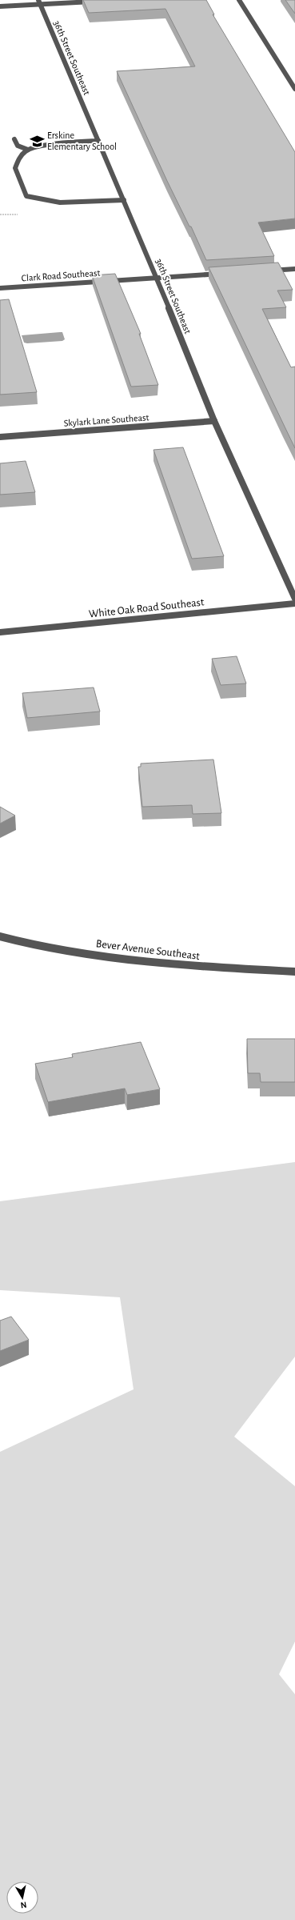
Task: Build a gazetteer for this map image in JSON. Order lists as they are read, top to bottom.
{
  "streets": {
    "street": [
      "36th Street Southeast",
      "Clark Road Southeast",
      "Skylark Lane Southeast",
      "White Oak Road Southeast",
      "Bever Avenue Southeast"
    ]
  },
  "crossings": [
    ["36th Street Southeast", "Clark Road Southeast"],
    ["36th Street Southeast", "Skylark Lane Southeast"]
  ],
  "places": {
    "school or university": ["Erskine Elementary School"]
  },
  "north": "bottom"
}
